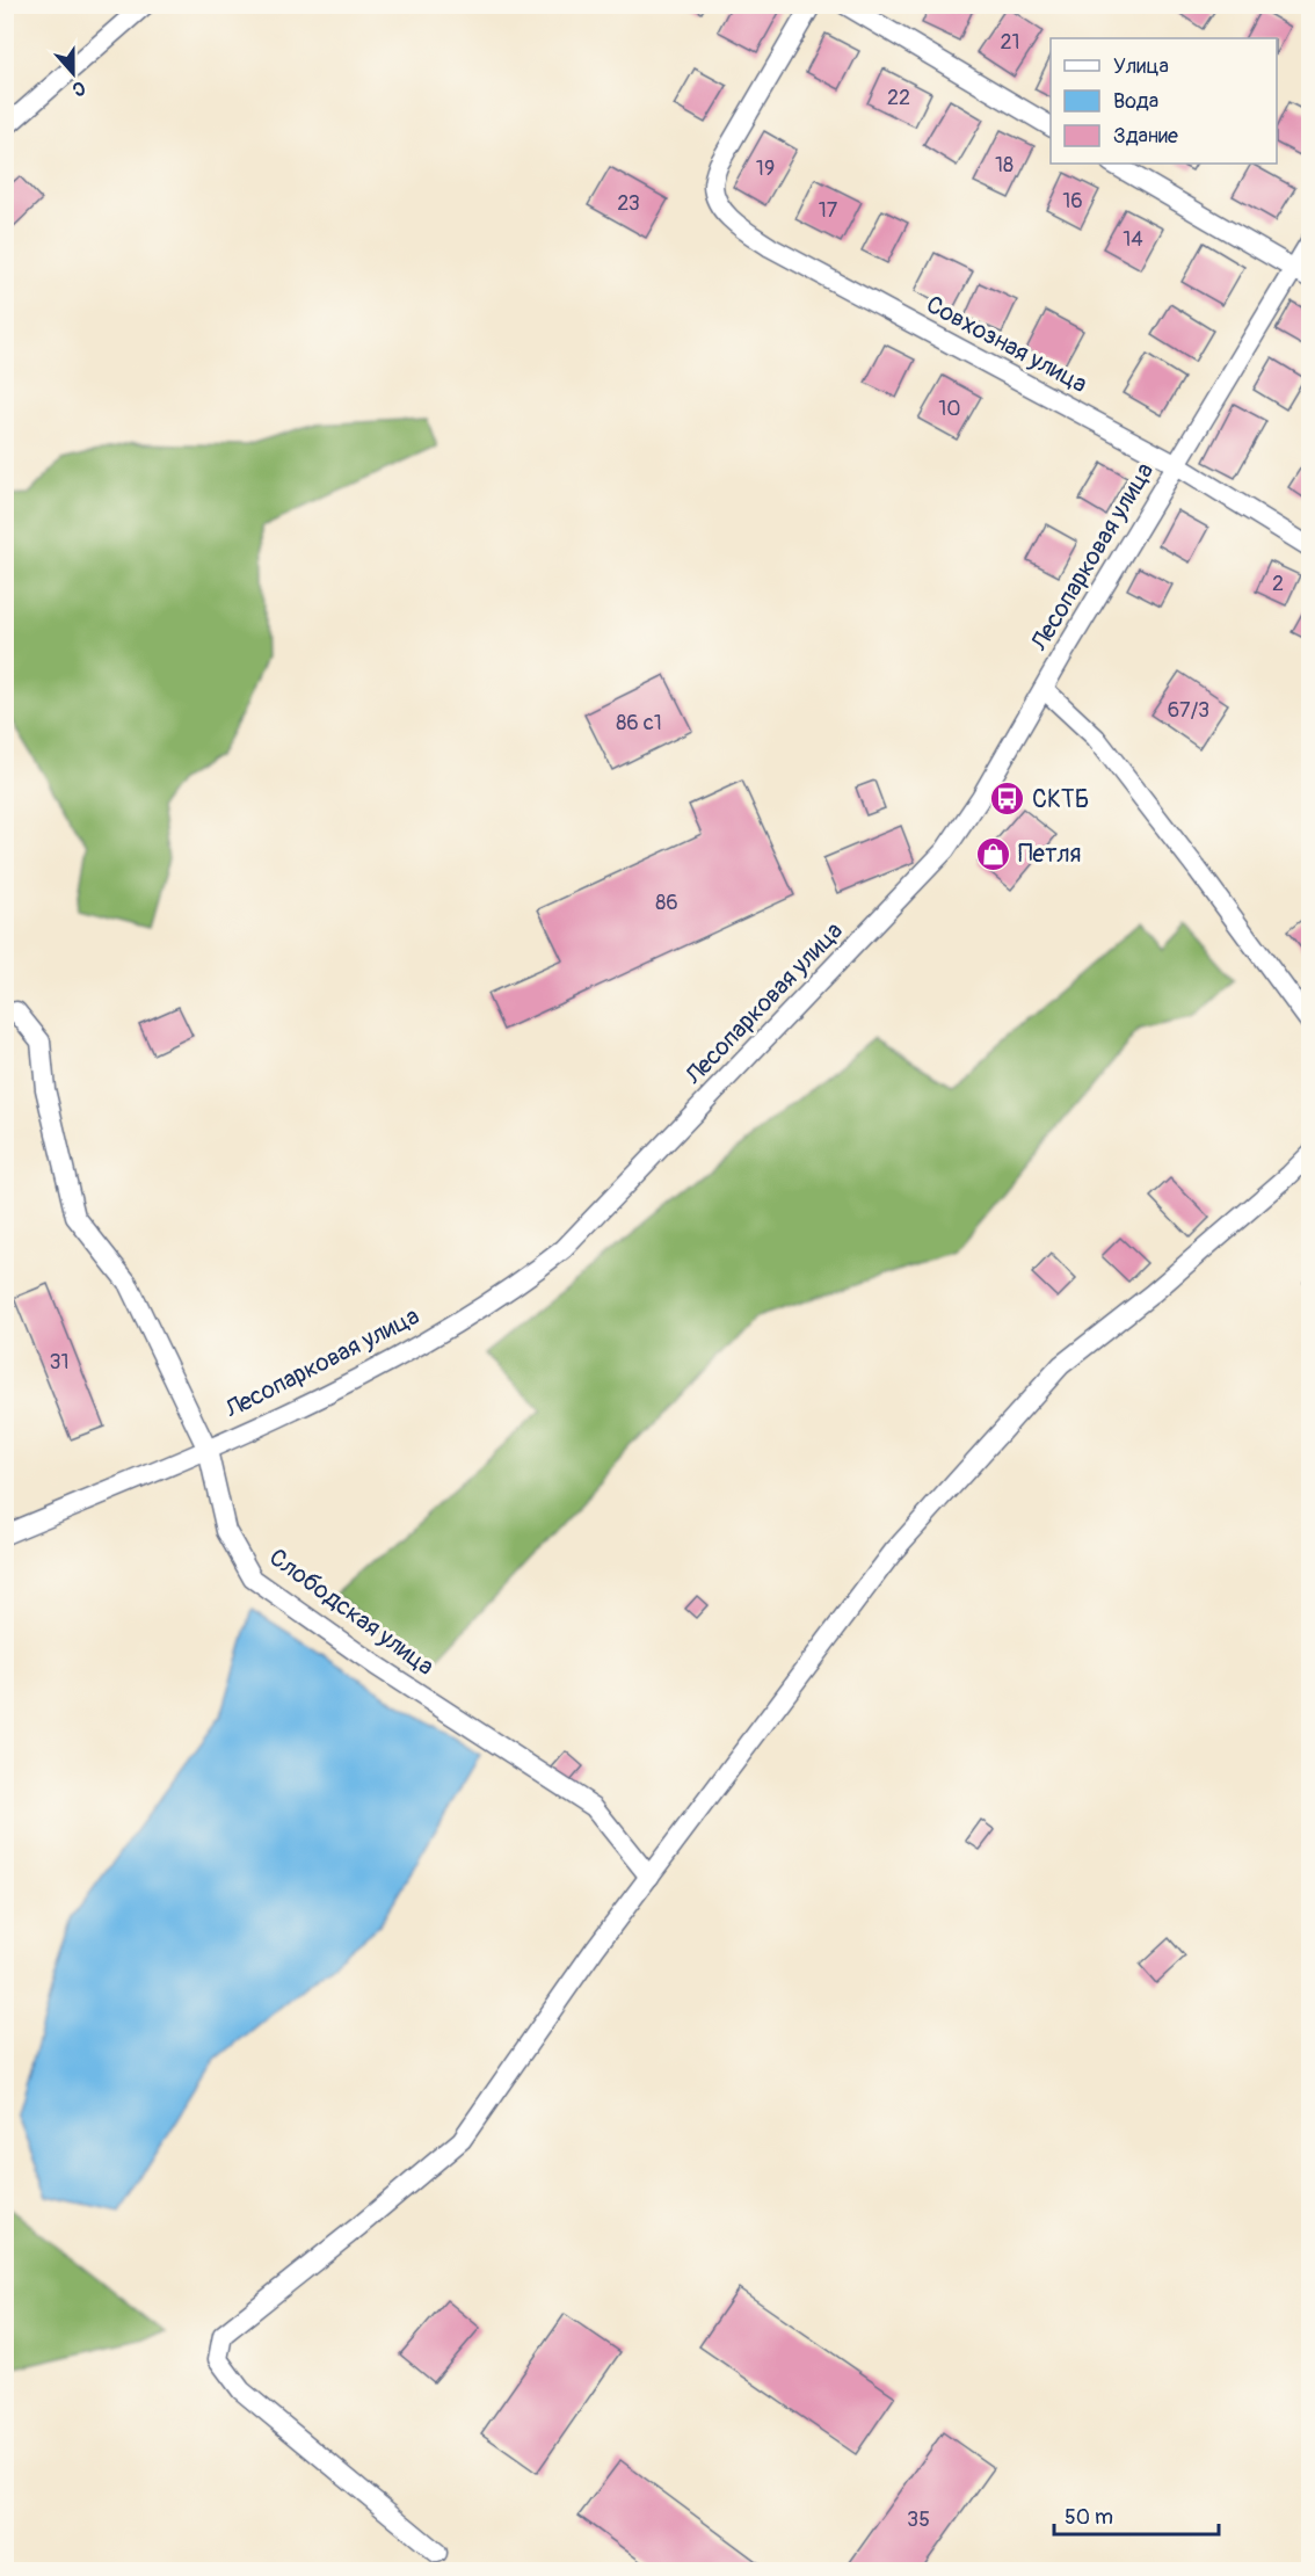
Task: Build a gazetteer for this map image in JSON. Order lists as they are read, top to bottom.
{
  "streets": {
    "street": ["Совхозная улица", "Лесопарковая улица", "Слободская улица"]
  },
  "crossings": [
    ["Совхозная улица", "Лесопарковая улица"],
    ["Лесопарковая улица", "Слободская улица"]
  ],
  "places": {
    "bus stop": ["СКТБ"],
    "shop": ["Петля"]
  },
  "house_numbers": [
    "21",
    "22",
    "18",
    "19",
    "16",
    "23",
    "17",
    "14",
    "10",
    "2",
    "67/3",
    "86 с1",
    "86",
    "31",
    "35"
  ],
  "legend": ["Улица", "Вода", "Здание"],
  "scale_bar": "50 m",
  "north": "bottom"
}
